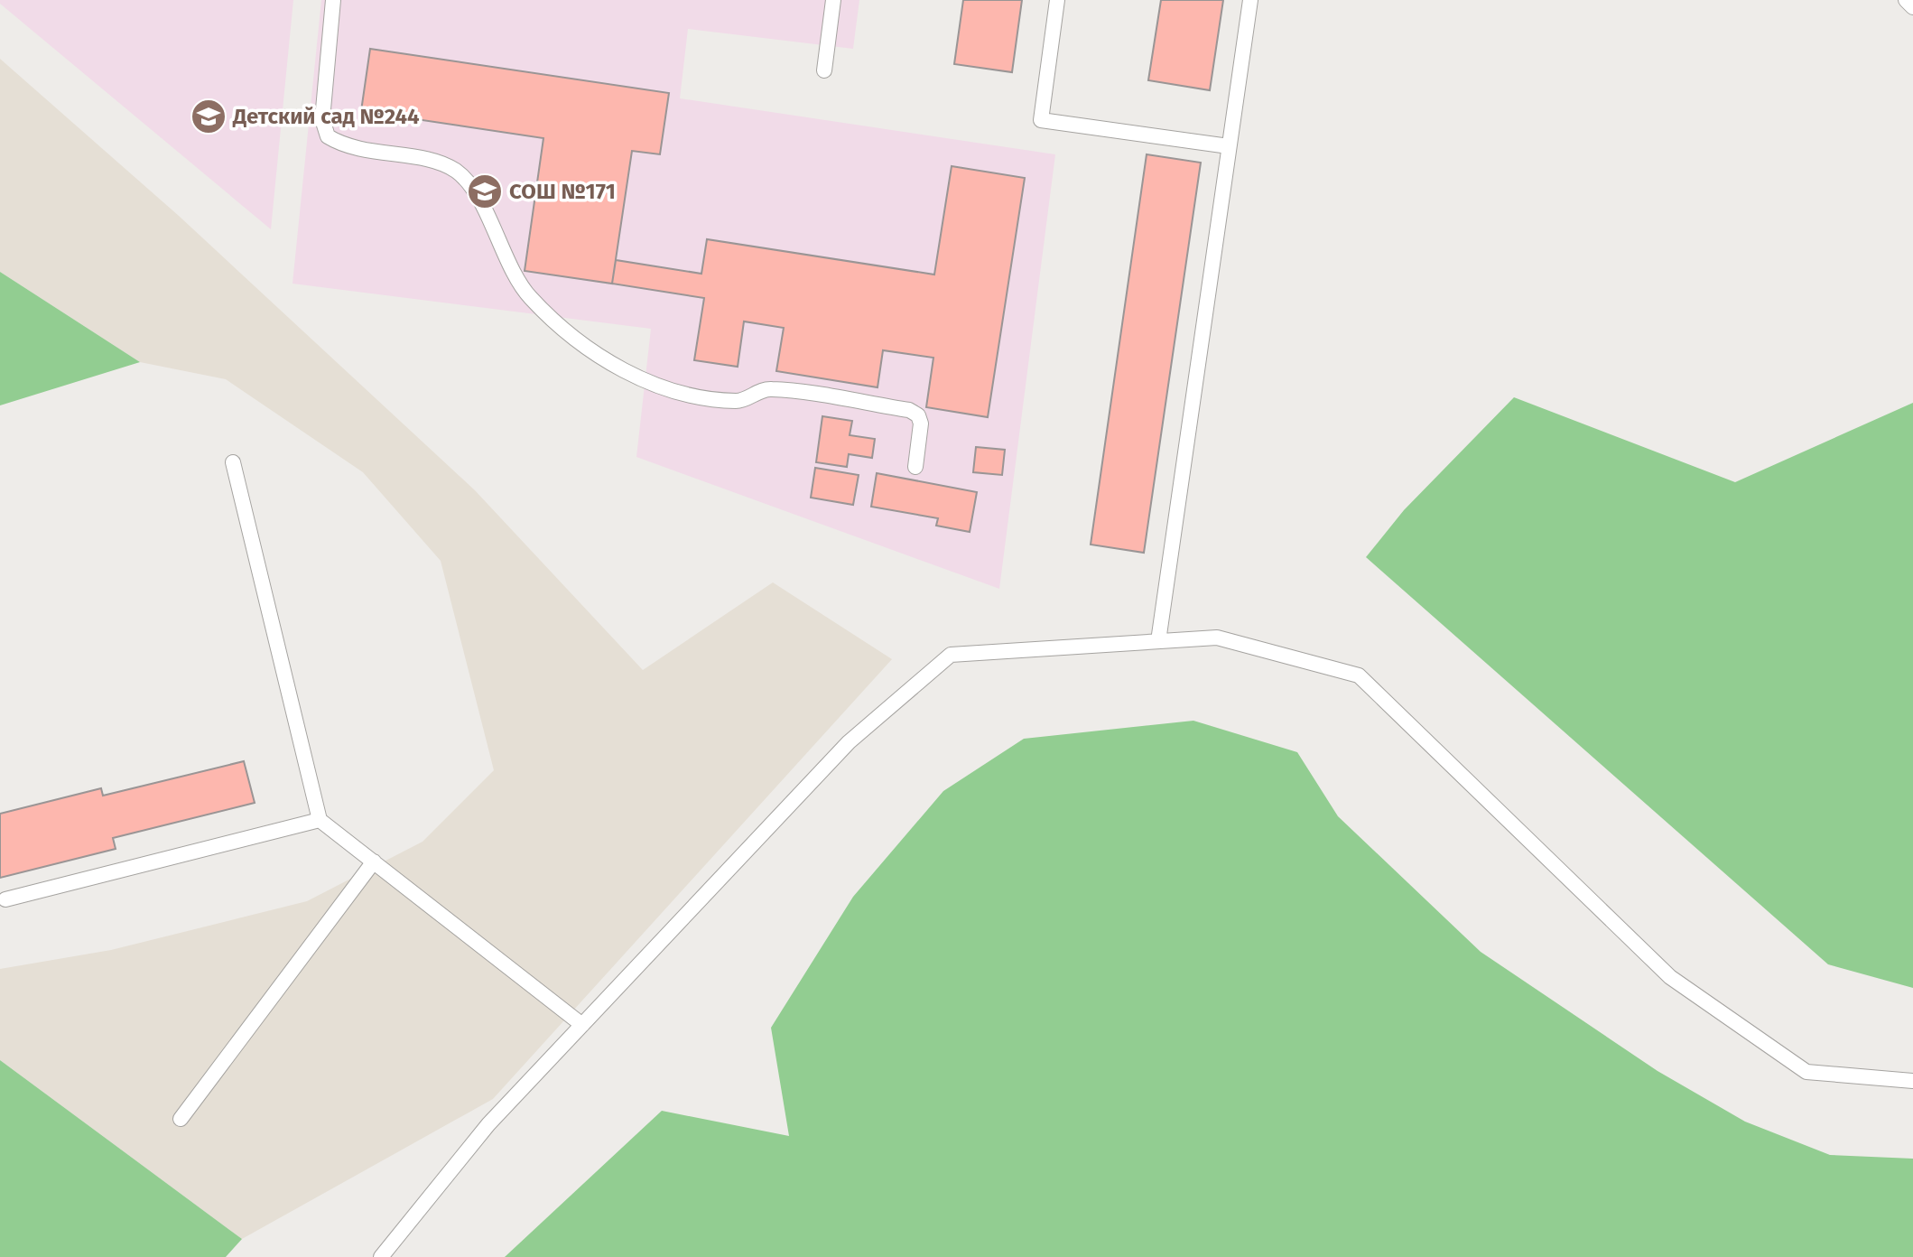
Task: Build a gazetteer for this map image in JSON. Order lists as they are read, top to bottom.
{
  "places": {
    "school or university": ["Детский сад №244", "СОШ №171"]
  }
}
